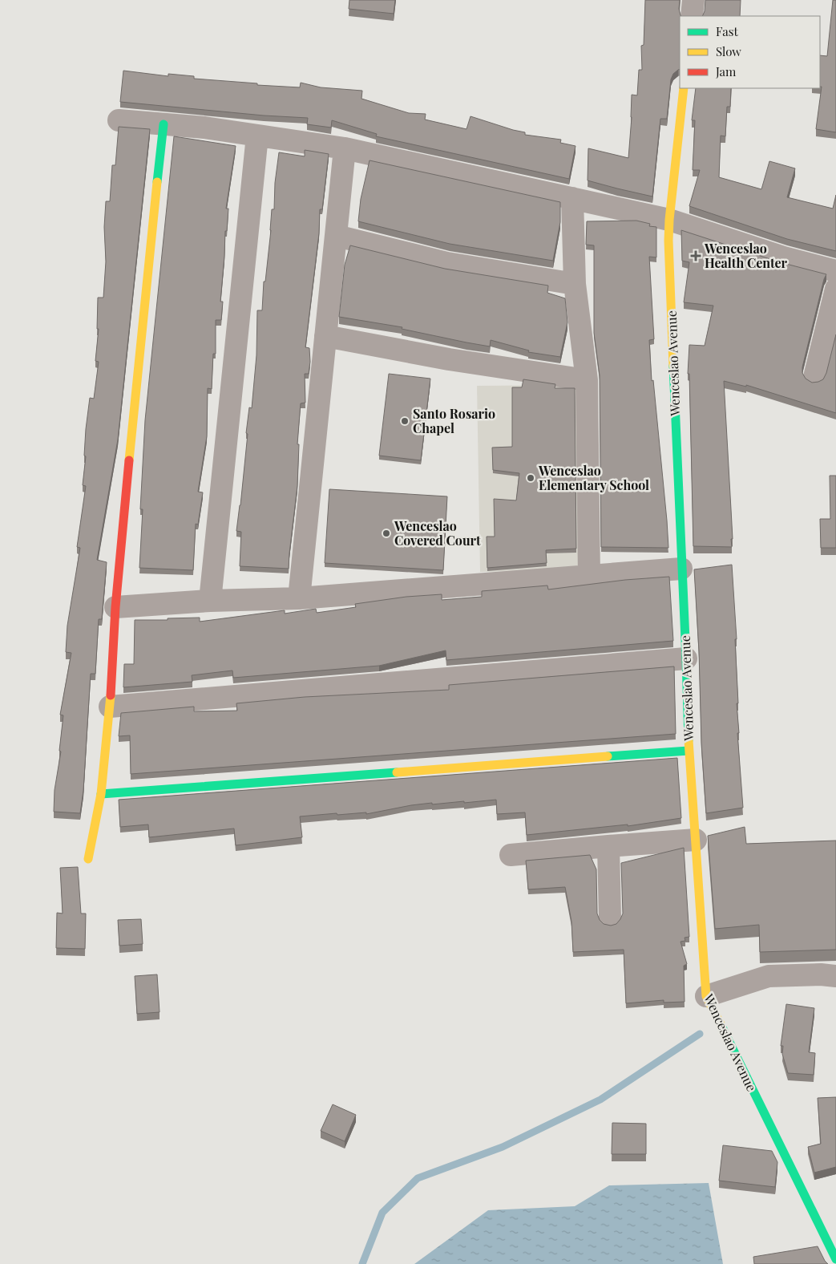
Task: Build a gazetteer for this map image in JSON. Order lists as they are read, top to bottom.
{
  "streets": {
    "street": ["Wenceslao Avenue"]
  },
  "places": {
    "health": ["Wenceslao Health Center"],
    "other": ["Santo Rosario Chapel", "Wenceslao Elementary School", "Wenceslao Covered Court"]
  },
  "legend": ["Fast", "Slow", "Jam"]
}
